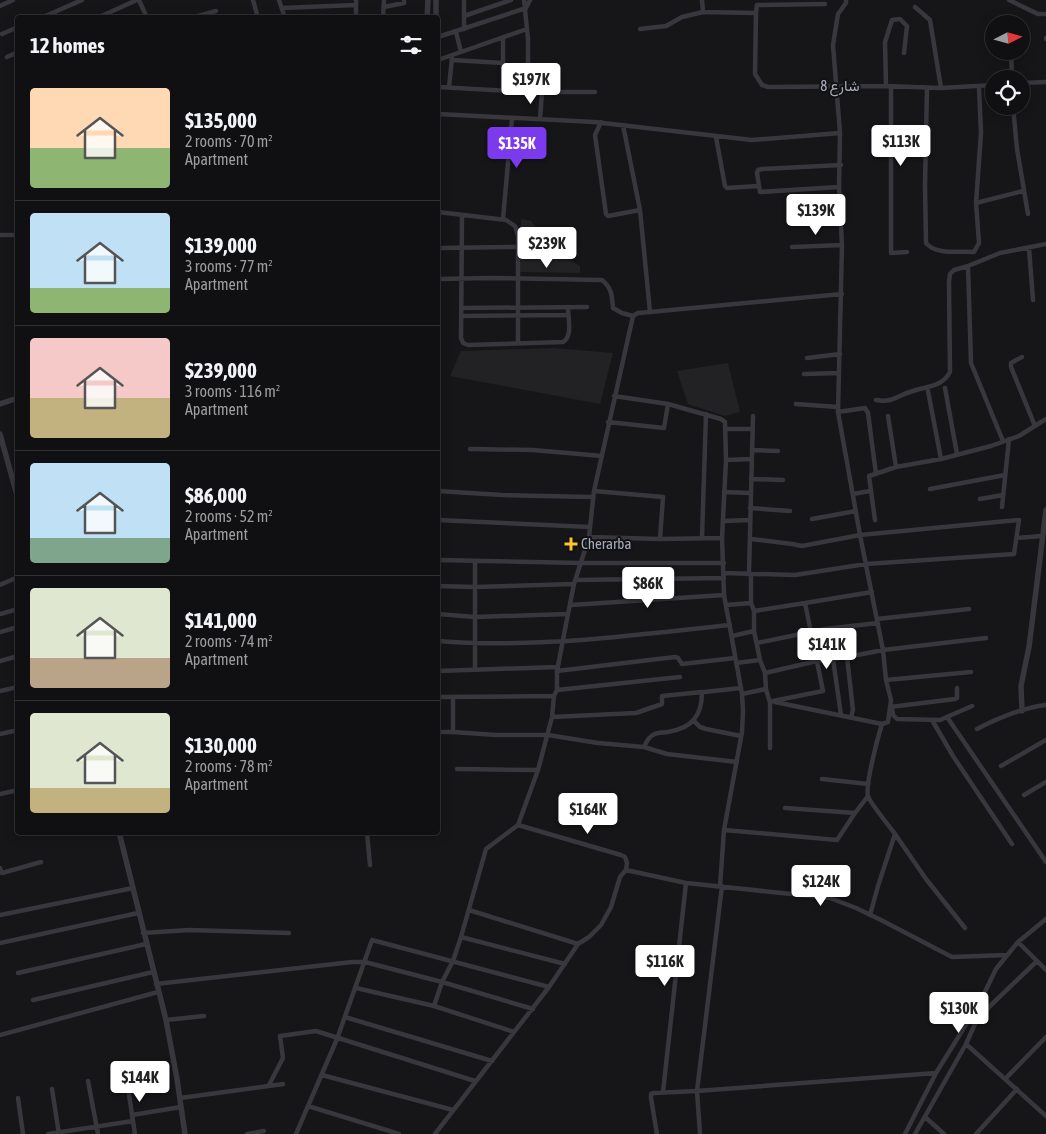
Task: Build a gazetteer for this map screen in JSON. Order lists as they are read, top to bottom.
{
  "streets": {
    "street": ["شارع 8"]
  },
  "places": {
    "health": ["Cherarba"]
  },
  "north": "right",
  "page": {
    "heading": "12 homes",
    "price": [
      "$197K",
      "$113K",
      "$135K",
      "$139K",
      "$239K",
      "$86K",
      "$141K",
      "$164K",
      "$124K",
      "$116K",
      "$130K",
      "$144K"
    ],
    "list": [
      {
        "name": "$135,000",
        "note": "2 rooms · 70 m² · Apartment"
      },
      {
        "name": "$139,000",
        "note": "3 rooms · 77 m² · Apartment"
      },
      {
        "name": "$239,000",
        "note": "3 rooms · 116 m² · Apartment"
      },
      {
        "name": "$86,000",
        "note": "2 rooms · 52 m² · Apartment"
      },
      {
        "name": "$141,000",
        "note": "2 rooms · 74 m² · Apartment"
      },
      {
        "name": "$130,000",
        "note": "2 rooms · 78 m² · Apartment"
      }
    ]
  }
}
